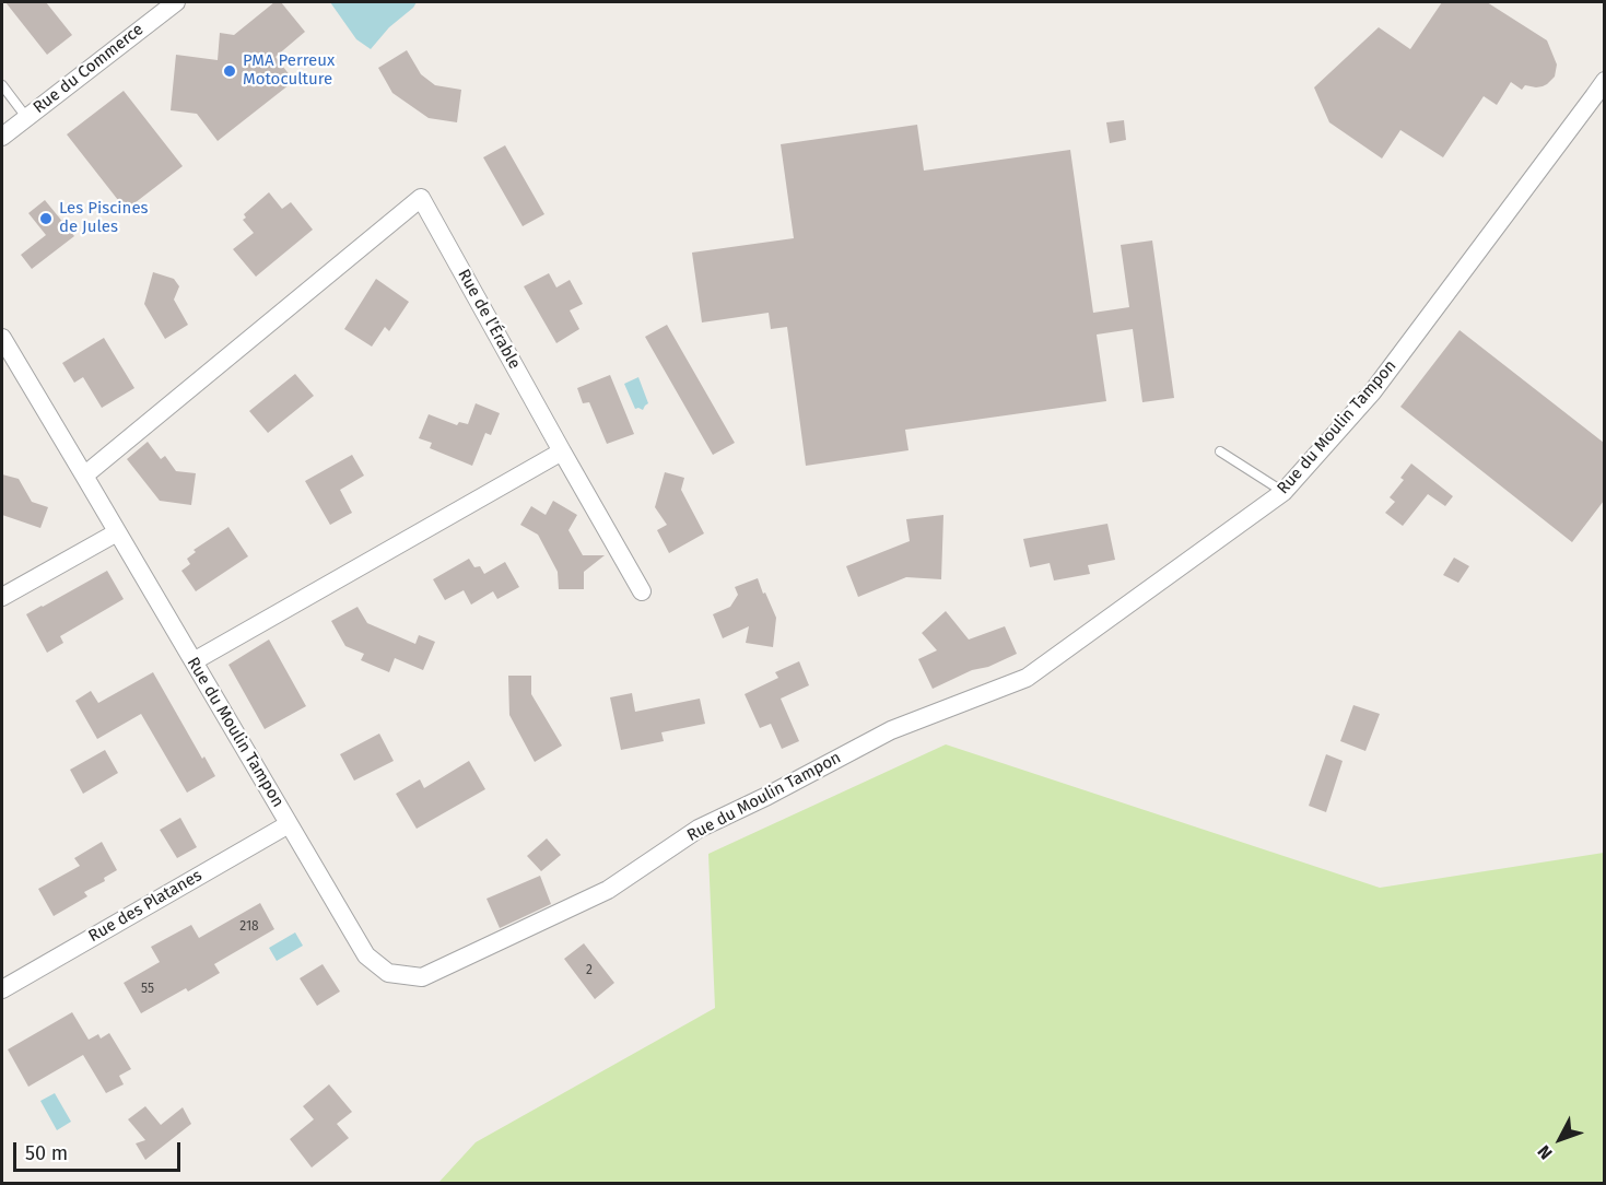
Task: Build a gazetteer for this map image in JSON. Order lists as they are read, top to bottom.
{
  "streets": {
    "street": [
      "Rue du Commerce",
      "Rue de l’Érable",
      "Rue du Moulin Tampon",
      "Rue des Platanes"
    ]
  },
  "crossings": [
    ["Rue de l’Érable", "Rue du Moulin Tampon"],
    ["Rue du Moulin Tampon", "Rue des Platanes"]
  ],
  "places": ["PMA Perreux Motoculture", "Les Piscines de Jules"],
  "house_numbers": ["218", "2", "55"],
  "scale_bar": "50 m",
  "north": "bottom left"
}
